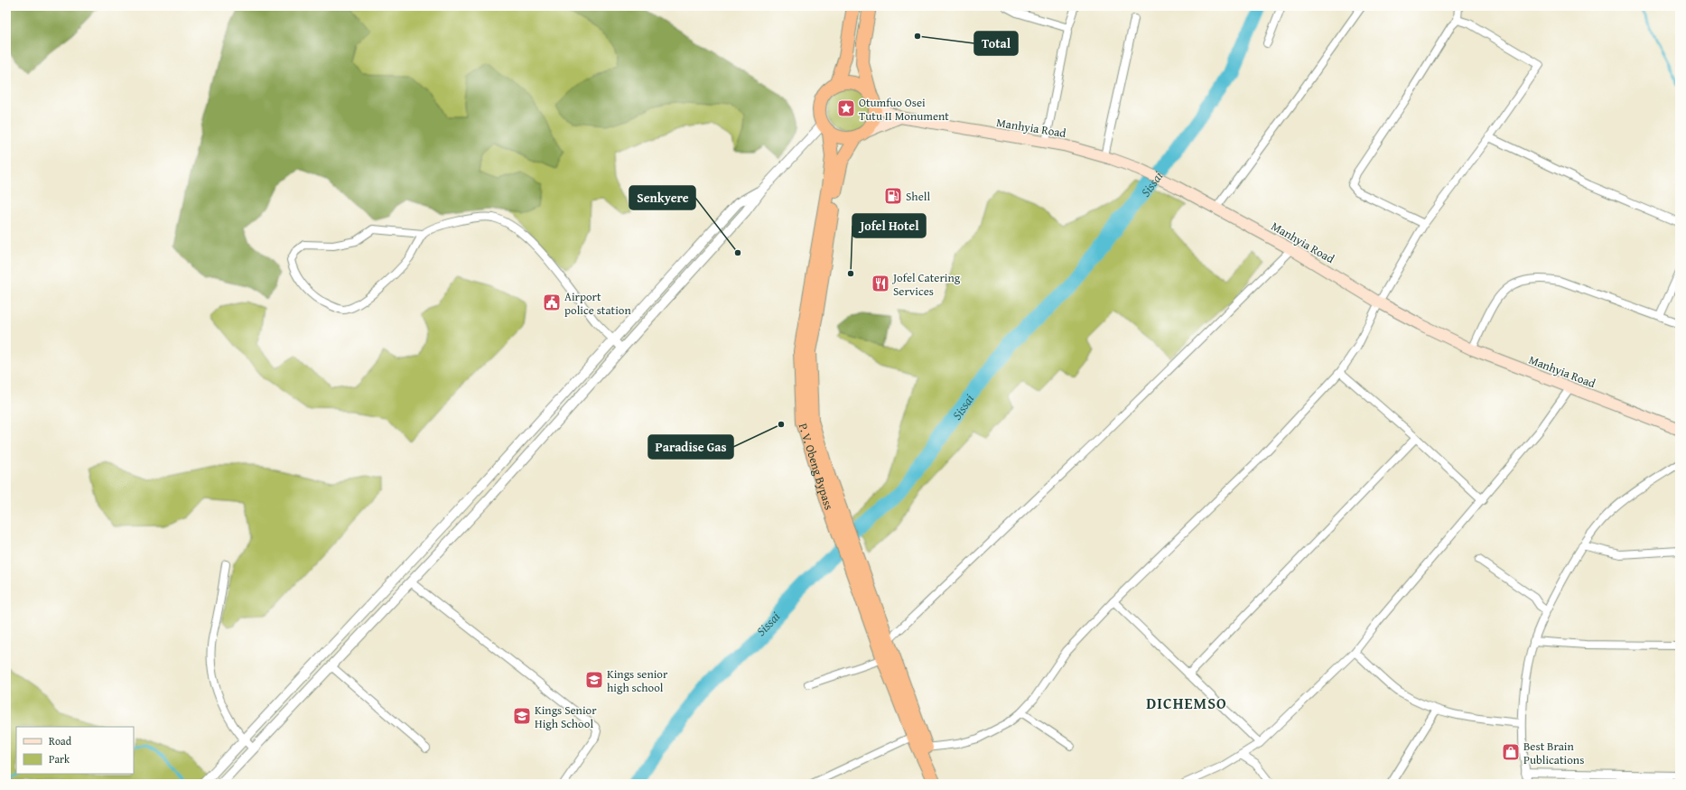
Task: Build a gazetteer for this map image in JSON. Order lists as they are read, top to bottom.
{
  "streets": {
    "highway": ["P. V. Obeng Bypass"],
    "main road": ["Manhyia Road"]
  },
  "crossings": [
    ["Manhyia Road", "P. V. Obeng Bypass"]
  ],
  "districts": ["DICHEMSO"],
  "water": ["Sissai"],
  "places": {
    "other": [
      "Total",
      "Senkyere",
      "Jofel Hotel",
      "Paradise Gas"
    ],
    "place": ["Otumfuo Osei Tutu II Monument"],
    "fuel station": ["Shell"],
    "restaurant": ["Jofel Catering Services"],
    "public building": ["Airport police station"],
    "school or university": ["Kings senior high school", "Kings Senior High School"],
    "shop": ["Best Brain Publications"]
  },
  "legend": ["Road", "Park"]
}
